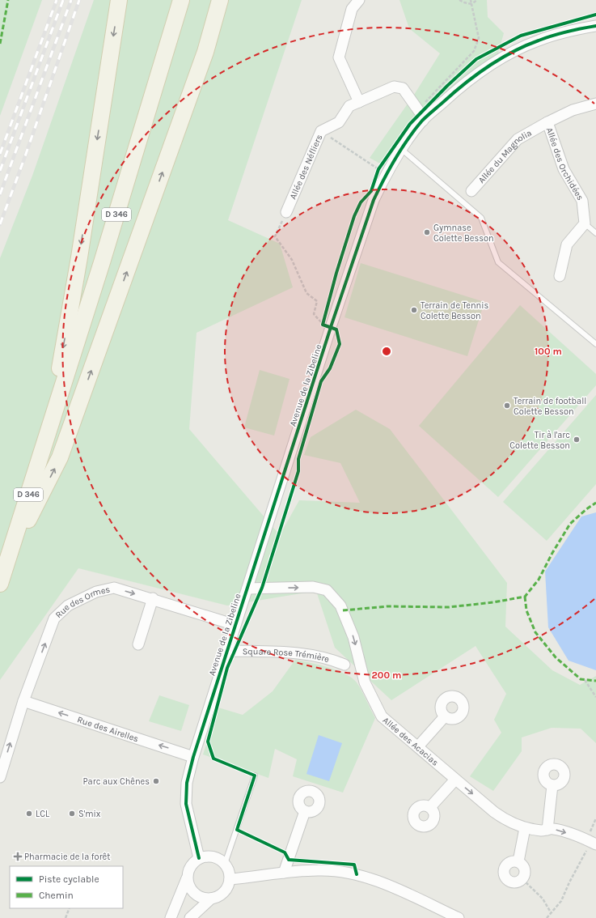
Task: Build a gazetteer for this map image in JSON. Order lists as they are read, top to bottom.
{
  "streets": {
    "main road": ["D 346"],
    "street": [
      "Allée du Magnolia",
      "Allée des Orchidées",
      "Allée des Néfliers",
      "Avenue de la Zibeline",
      "Rue des Ormes",
      "Square Rose Trémière",
      "Rue des Airelles",
      "Allée des Acacias"
    ]
  },
  "crossings": [
    ["Allée du Magnolia", "Allée des Orchidées"],
    ["Allée des Néfliers", "Avenue de la Zibeline"],
    ["Avenue de la Zibeline", "Rue des Ormes"],
    ["Avenue de la Zibeline", "Square Rose Trémière"],
    ["Avenue de la Zibeline", "Rue des Airelles"],
    ["Avenue de la Zibeline", "Allée des Acacias"],
    ["Rue des Ormes", "Rue des Airelles"]
  ],
  "one_way": ["Rue des Ormes", "Rue des Airelles", "Allée des Acacias"],
  "places": {
    "other": [
      "Gymnase Colette Besson",
      "Terrain de Tennis Colette Besson",
      "Terrain de football Colette Besson",
      "Tir à l'arc Colette Besson",
      "Parc aux Chênes",
      "LCL",
      "S'mix"
    ],
    "health": ["Pharmacie de la forêt"]
  },
  "legend": ["Piste cyclable", "Chemin"],
  "rings": ["100 m", "200 m"]
}
